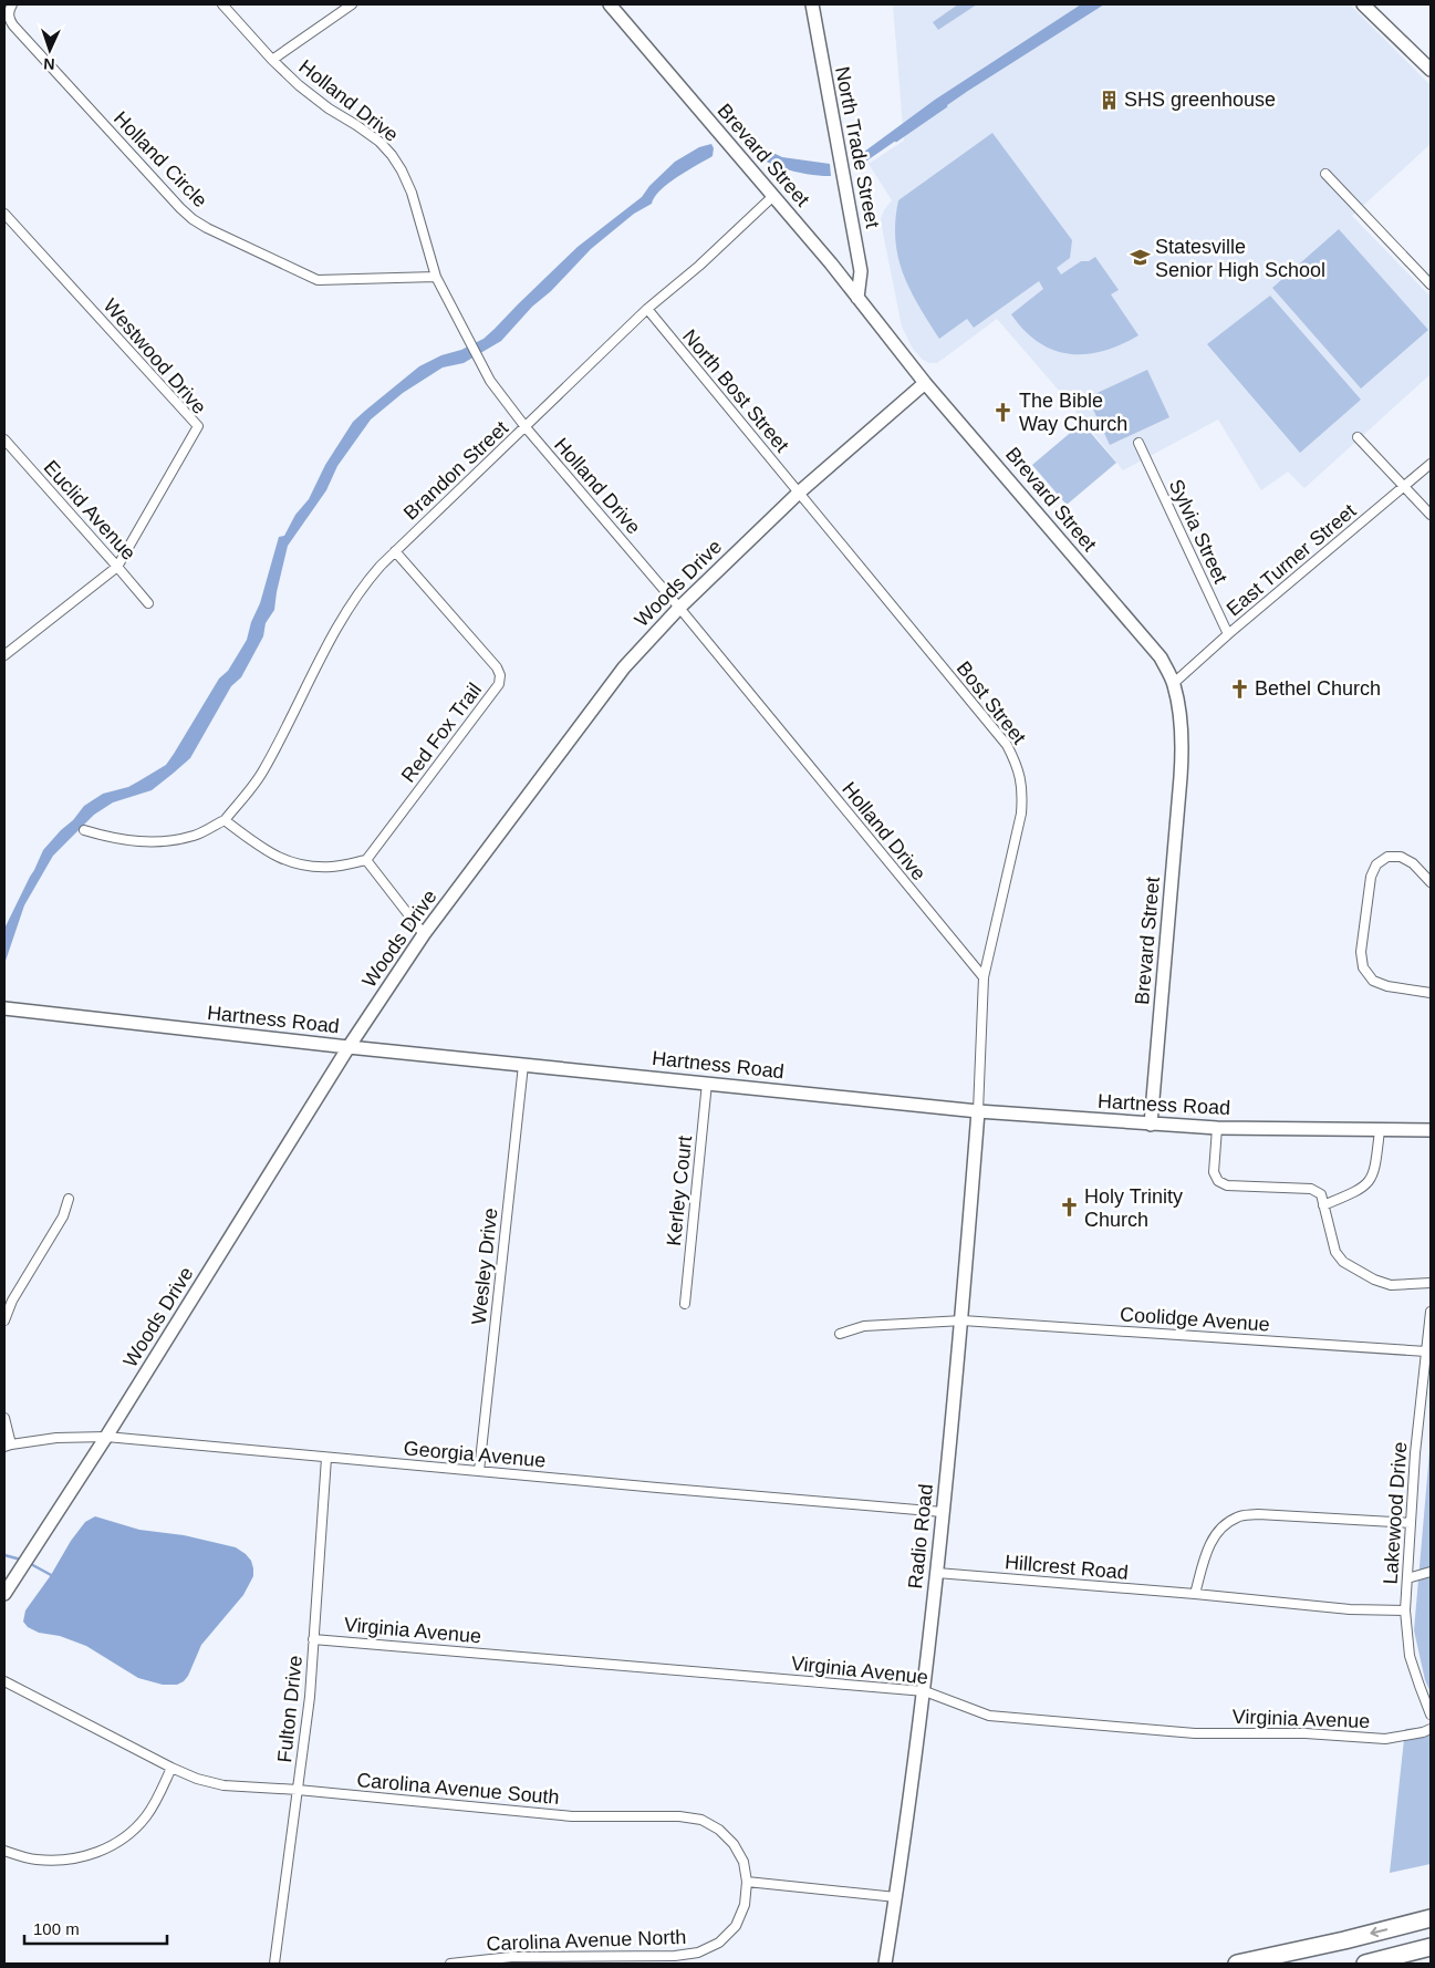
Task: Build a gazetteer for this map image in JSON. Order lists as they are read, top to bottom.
{
  "streets": {
    "street": [
      "Holland Drive",
      "North Trade Street",
      "Brevard Street",
      "Holland Circle",
      "Westwood Drive",
      "North Bost Street",
      "Brandon Street",
      "Euclid Avenue",
      "Sylvia Street",
      "East Turner Street",
      "Woods Drive",
      "Bost Street",
      "Red Fox Trail",
      "Hartness Road",
      "Kerley Court",
      "Wesley Drive",
      "Coolidge Avenue",
      "Georgia Avenue",
      "Lakewood Drive",
      "Radio Road",
      "Hillcrest Road",
      "Virginia Avenue",
      "Fulton Drive",
      "Carolina Avenue South",
      "Carolina Avenue North"
    ]
  },
  "crossings": [
    ["Holland Drive", "Holland Circle"],
    ["Holland Drive", "Brandon Street"],
    ["Holland Drive", "Woods Drive"],
    ["Holland Drive", "Bost Street"],
    ["North Trade Street", "Brevard Street"],
    ["Brevard Street", "Brandon Street"],
    ["Brevard Street", "East Turner Street"],
    ["Brevard Street", "Woods Drive"],
    ["Brevard Street", "Hartness Road"],
    ["Westwood Drive", "Euclid Avenue"],
    ["North Bost Street", "Brandon Street"],
    ["North Bost Street", "Woods Drive"],
    ["North Bost Street", "Bost Street"],
    ["Brandon Street", "Red Fox Trail"],
    ["Sylvia Street", "East Turner Street"],
    ["Woods Drive", "Bost Street"],
    ["Woods Drive", "Hartness Road"],
    ["Woods Drive", "Georgia Avenue"],
    ["Bost Street", "Hartness Road"],
    ["Bost Street", "Radio Road"],
    ["Hartness Road", "Kerley Court"],
    ["Hartness Road", "Wesley Drive"],
    ["Hartness Road", "Radio Road"],
    ["Wesley Drive", "Georgia Avenue"],
    ["Coolidge Avenue", "Lakewood Drive"],
    ["Coolidge Avenue", "Radio Road"],
    ["Georgia Avenue", "Radio Road"],
    ["Georgia Avenue", "Fulton Drive"],
    ["Lakewood Drive", "Hillcrest Road"],
    ["Radio Road", "Hillcrest Road"],
    ["Radio Road", "Virginia Avenue"],
    ["Virginia Avenue", "Fulton Drive"],
    ["Fulton Drive", "Carolina Avenue South"],
    ["Carolina Avenue South", "Carolina Avenue North"]
  ],
  "places": {
    "building": ["SHS greenhouse"],
    "school or university": ["Statesville Senior High School"],
    "church": ["The Bible Way Church", "Bethel Church", "Holy Trinity Church"]
  },
  "scale_bar": "100 m",
  "north": "bottom"
}
